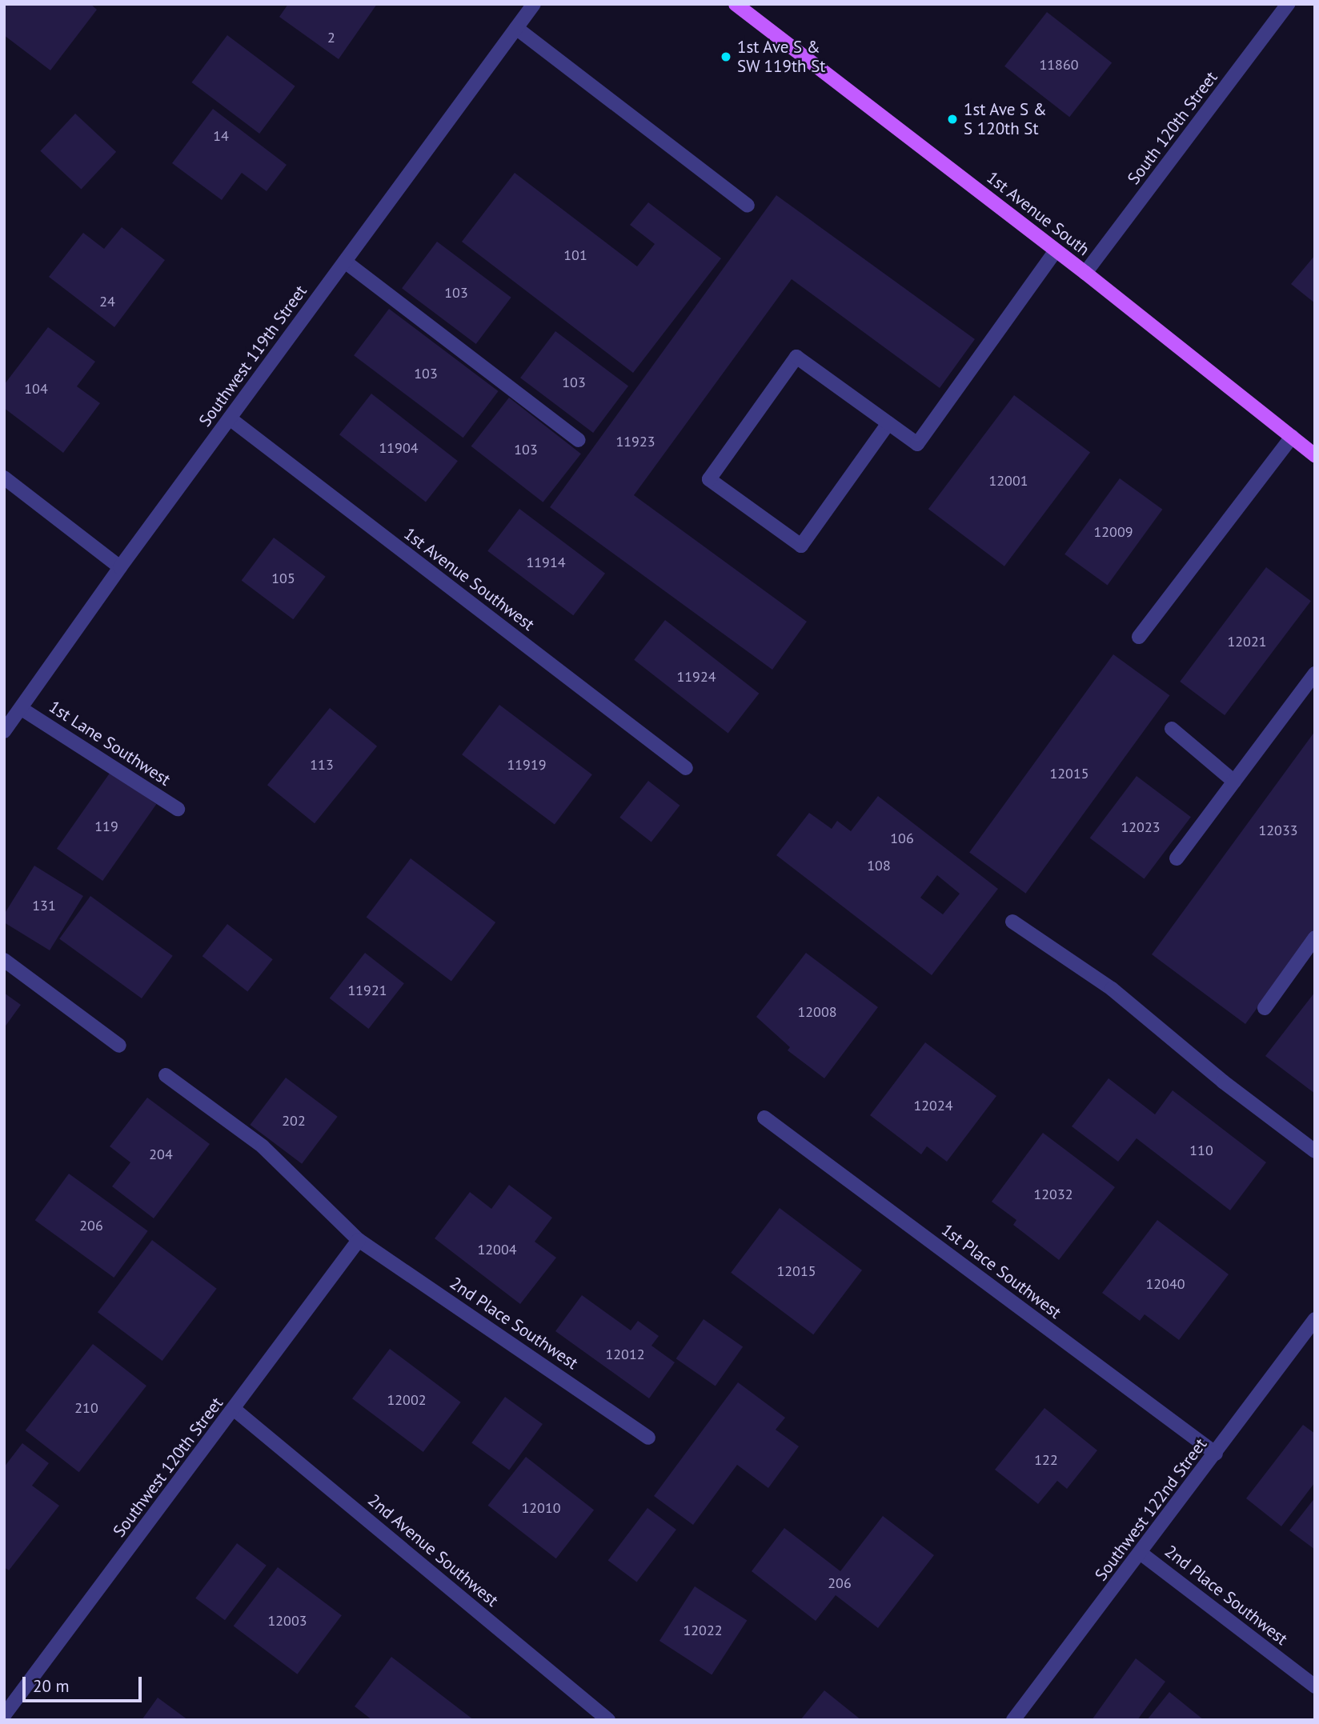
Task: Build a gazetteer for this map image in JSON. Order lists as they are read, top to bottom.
{
  "streets": {
    "main road": ["1st Avenue South"],
    "street": [
      "South 120th Street",
      "Southwest 119th Street",
      "1st Avenue Southwest",
      "1st Lane Southwest",
      "1st Place Southwest",
      "2nd Place Southwest",
      "Southwest 120th Street",
      "Southwest 122nd Street",
      "2nd Avenue Southwest"
    ]
  },
  "crossings": [
    ["South 120th Street", "1st Avenue South"],
    ["Southwest 119th Street", "1st Avenue Southwest"],
    ["Southwest 119th Street", "1st Lane Southwest"],
    ["1st Place Southwest", "Southwest 122nd Street"],
    ["2nd Place Southwest", "Southwest 120th Street"],
    ["2nd Place Southwest", "Southwest 122nd Street"],
    ["Southwest 120th Street", "2nd Avenue Southwest"]
  ],
  "places": ["1st Ave S & SW 119th St", "1st Ave S & S 120th St"],
  "house_numbers": [
    "2",
    "11860",
    "14",
    "101",
    "103",
    "24",
    "103",
    "103",
    "104",
    "11923",
    "11904",
    "103",
    "12001",
    "12009",
    "11914",
    "105",
    "12021",
    "11924",
    "113",
    "11919",
    "12015",
    "119",
    "12023",
    "12033",
    "106",
    "108",
    "131",
    "11921",
    "12008",
    "12024",
    "202",
    "110",
    "204",
    "12032",
    "206",
    "12004",
    "12015",
    "12040",
    "12012",
    "12002",
    "210",
    "122",
    "12010",
    "206",
    "12003",
    "12022"
  ],
  "scale_bar": "20 m"
}
